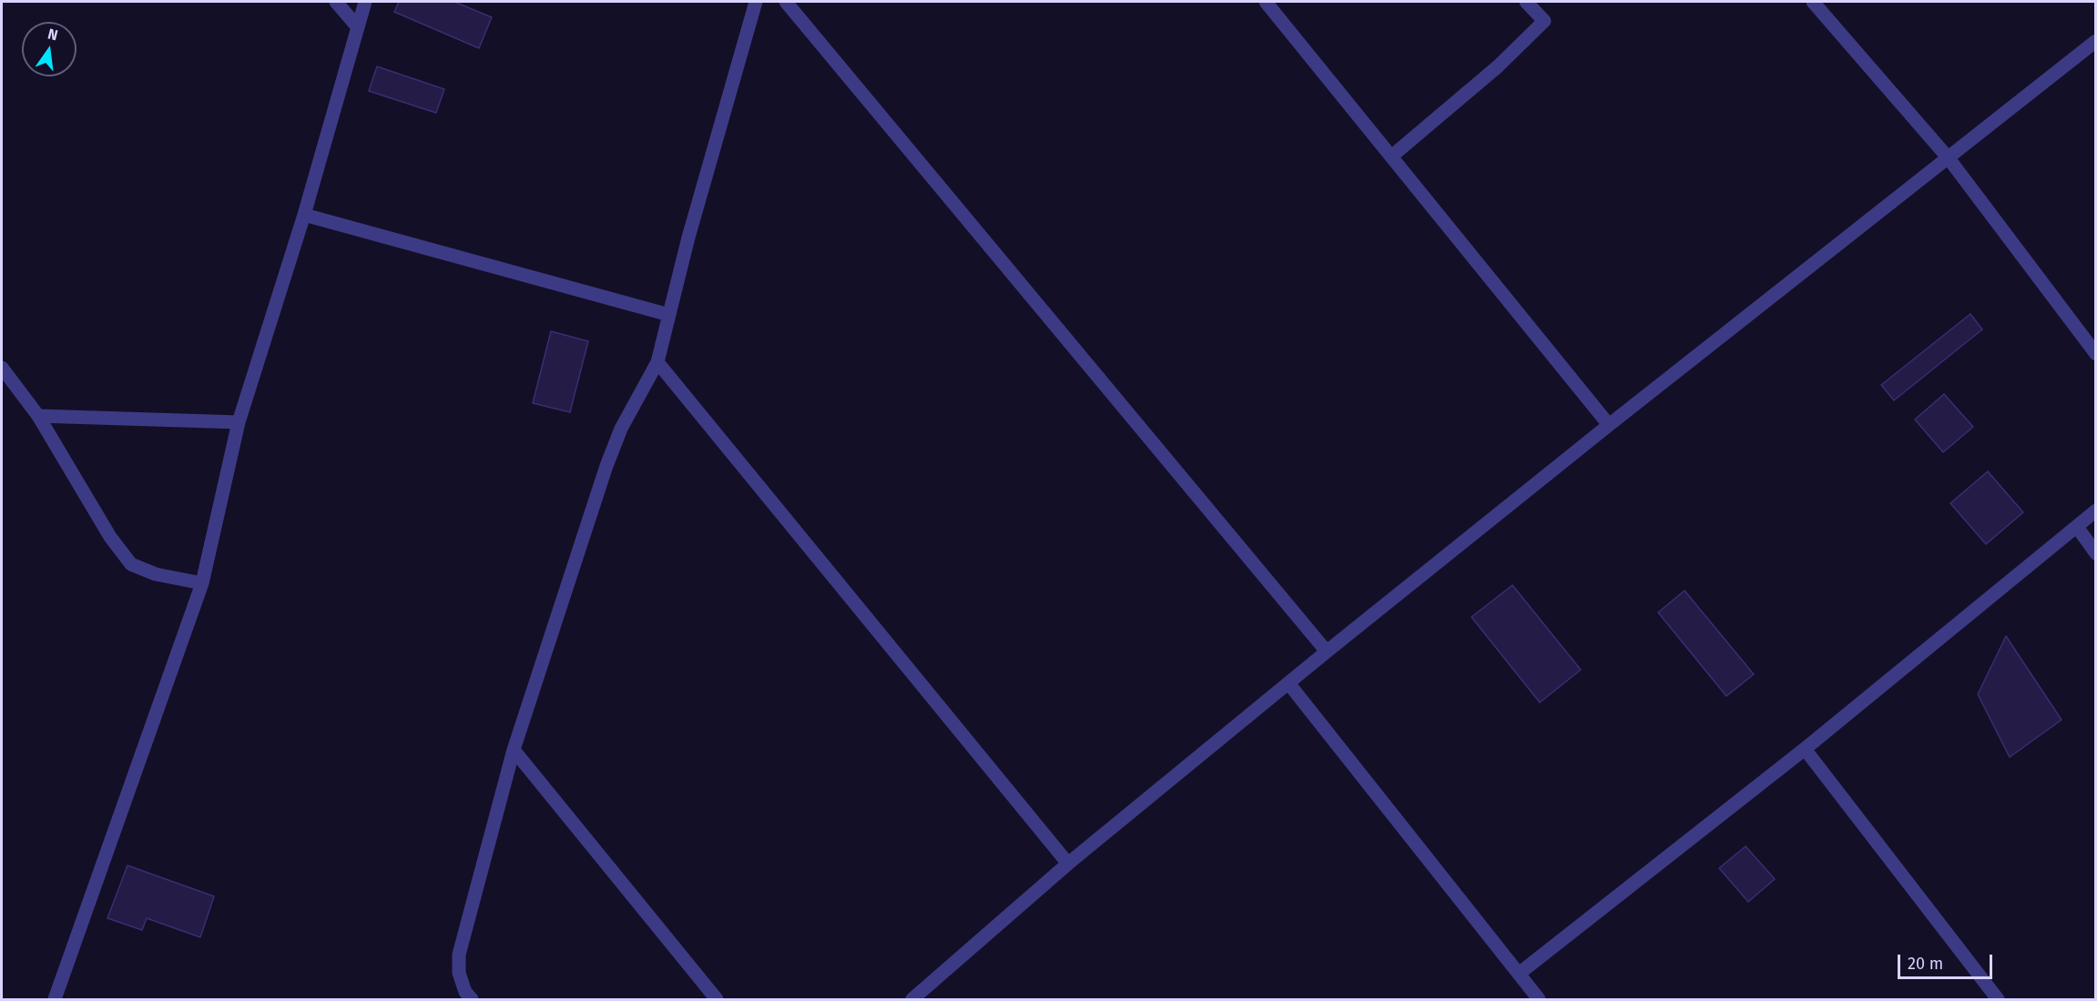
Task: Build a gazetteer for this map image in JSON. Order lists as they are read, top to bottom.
{
  "scale_bar": "20 m",
  "north": "top"
}
